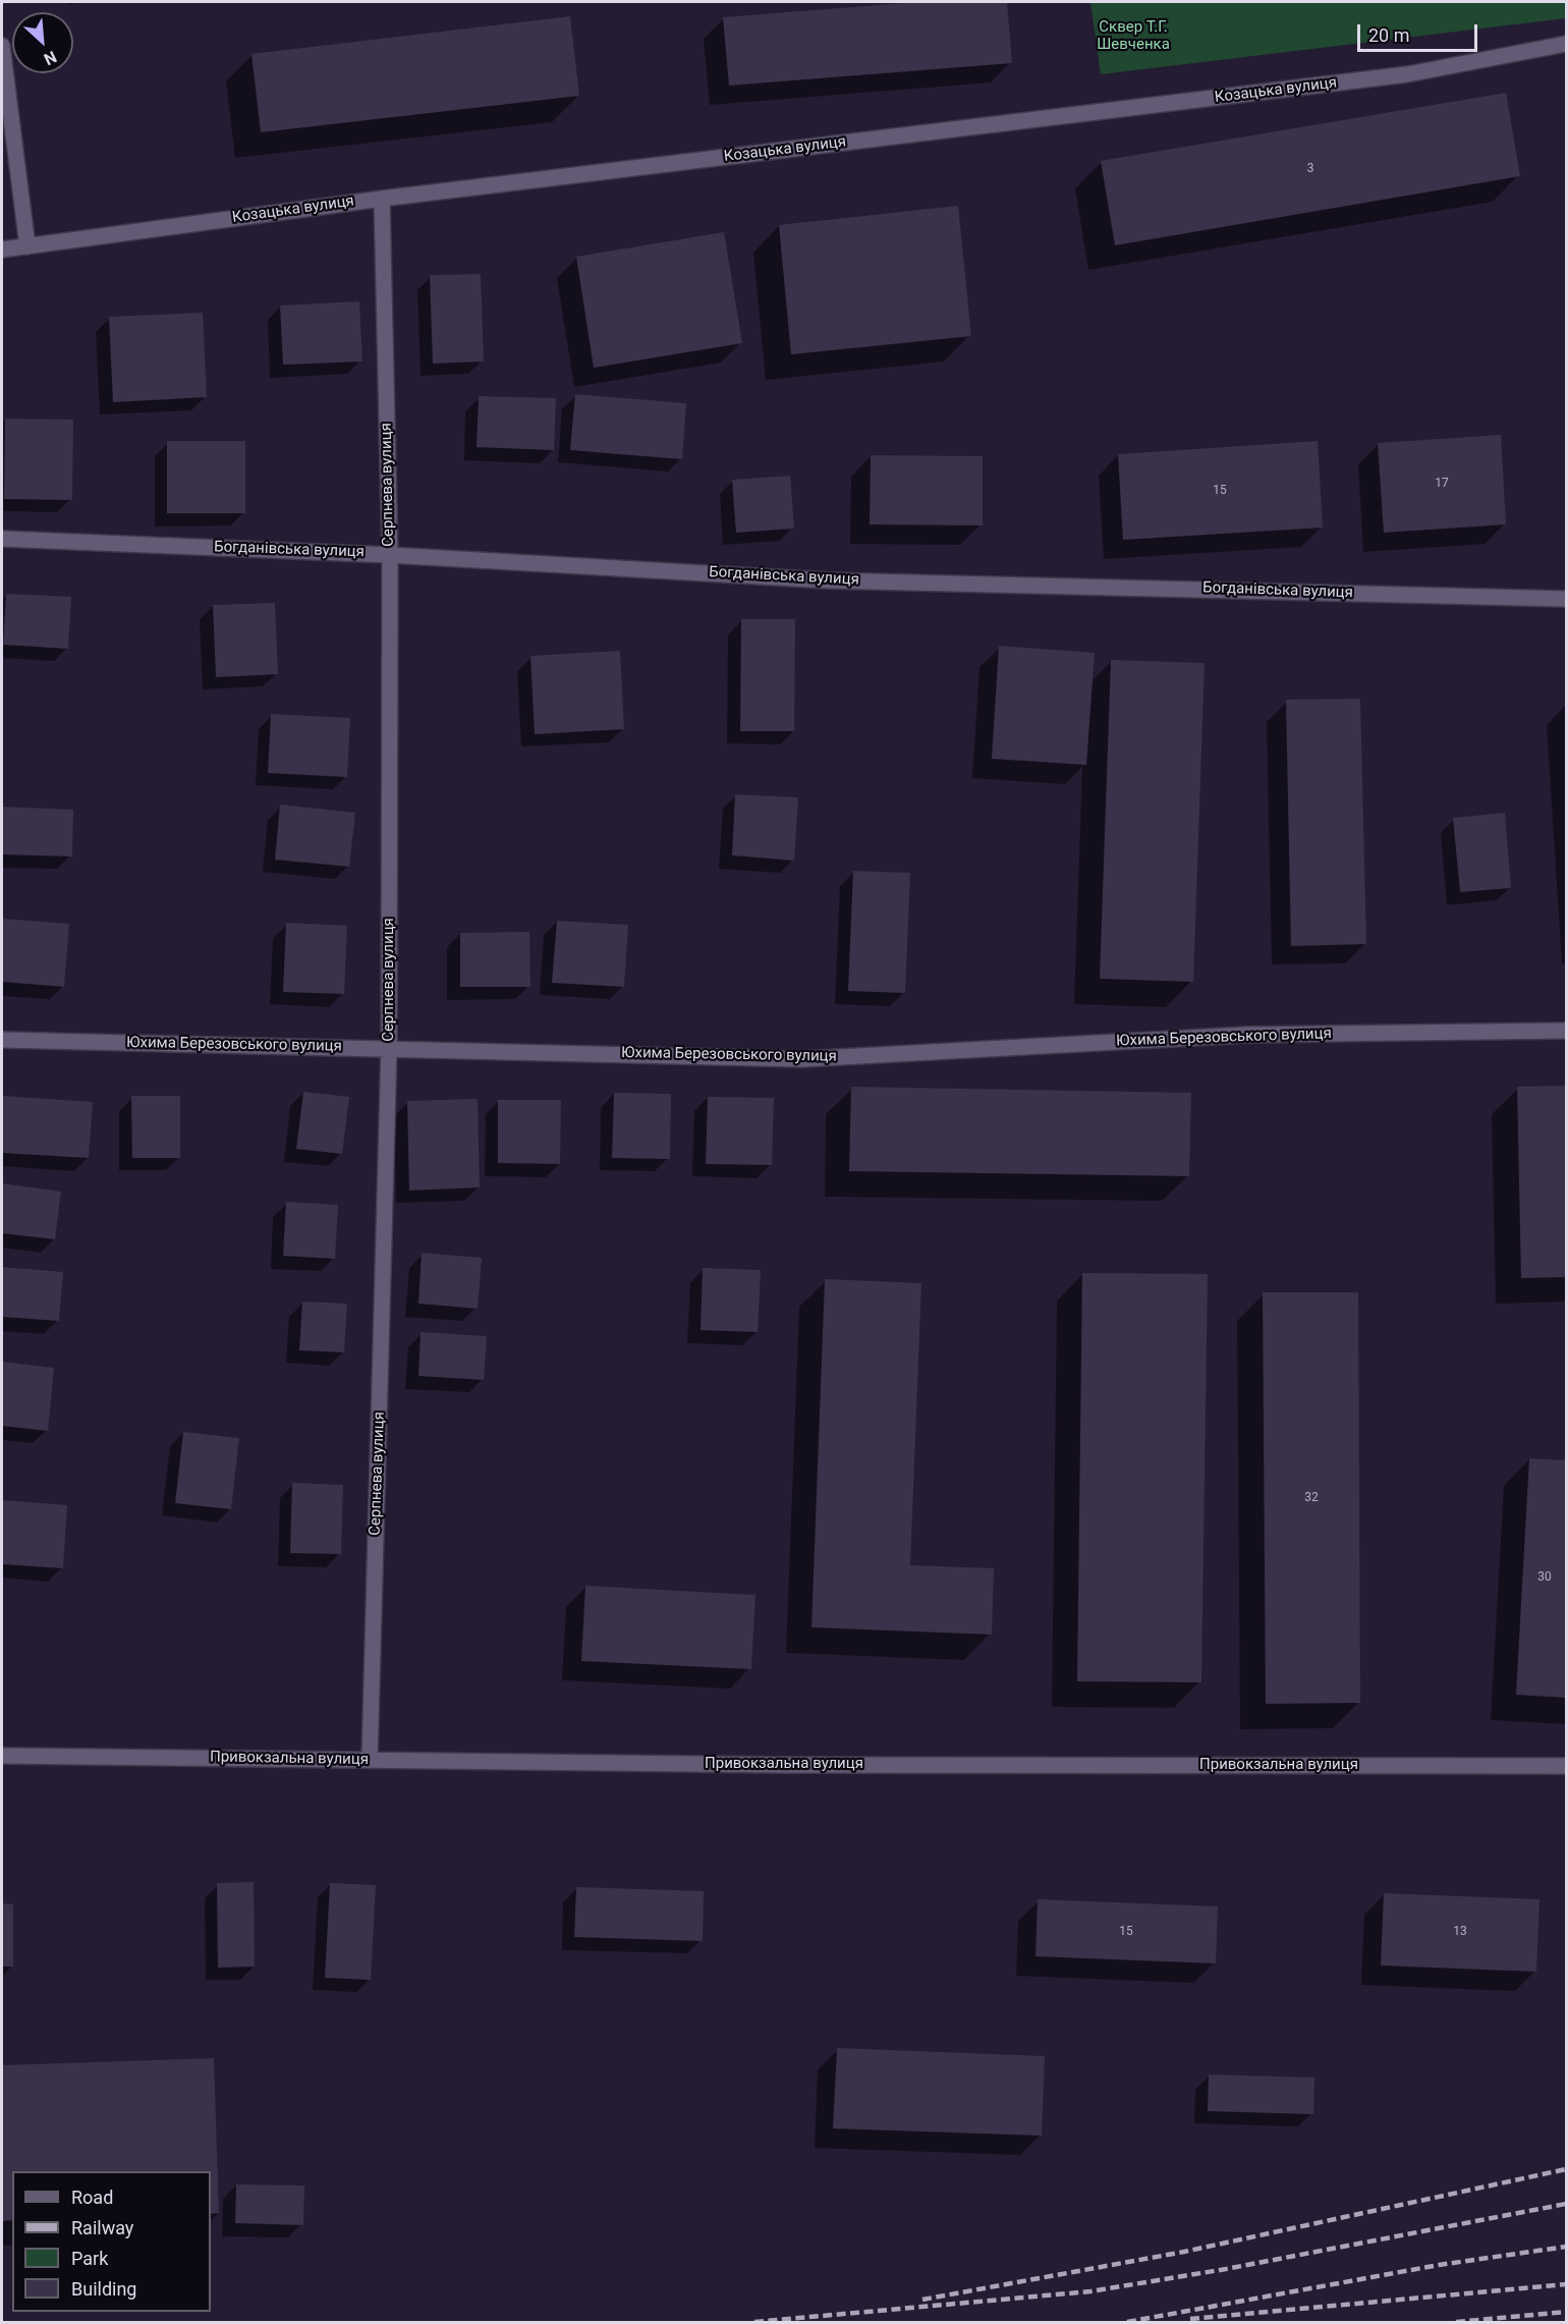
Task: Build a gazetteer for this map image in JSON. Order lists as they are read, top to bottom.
{
  "streets": {
    "street": [
      "Козацька вулиця",
      "Серпнева вулиця",
      "Богданівська вулиця",
      "Юхима Березовського вулиця",
      "Привокзальна вулиця"
    ]
  },
  "crossings": [
    ["Козацька вулиця", "Серпнева вулиця"],
    ["Серпнева вулиця", "Богданівська вулиця"],
    ["Серпнева вулиця", "Юхима Березовського вулиця"],
    ["Серпнева вулиця", "Привокзальна вулиця"]
  ],
  "parks": ["Сквер Т.Г. Шевченка"],
  "house_numbers": [
    "3",
    "17",
    "15",
    "32",
    "30",
    "15",
    "13"
  ],
  "legend": [
    "Road",
    "Railway",
    "Park",
    "Building"
  ],
  "scale_bar": "20 m",
  "north": "bottom right"
}
